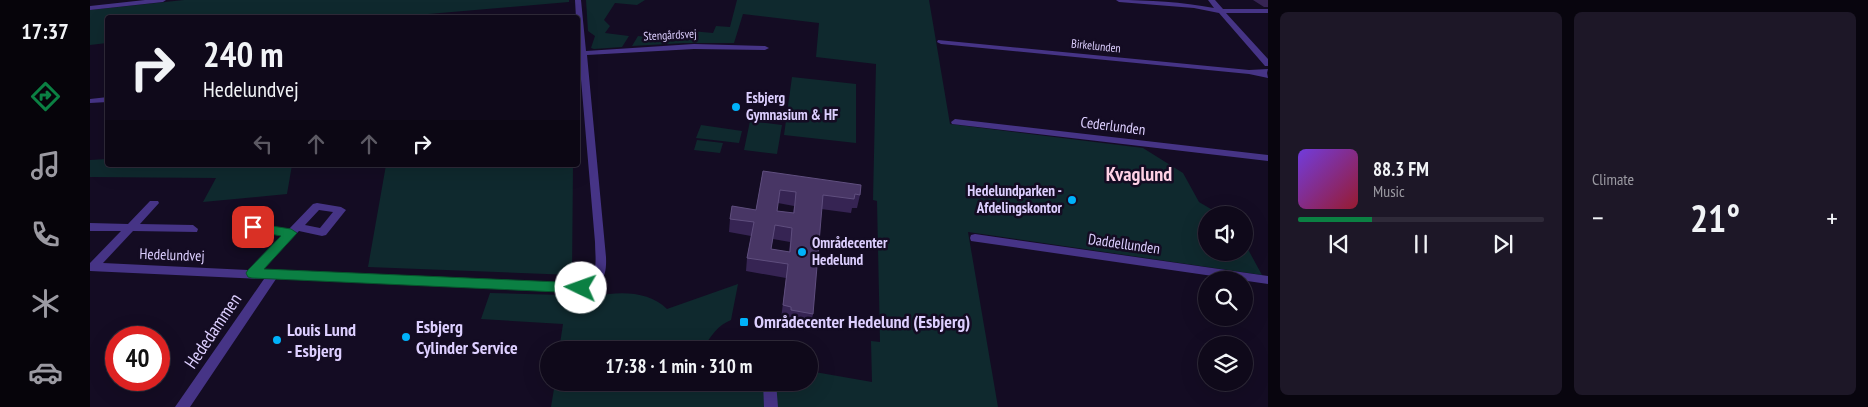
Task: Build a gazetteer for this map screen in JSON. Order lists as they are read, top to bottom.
{
  "streets": {
    "street": [
      "Stengårdsvej",
      "Birkelunden",
      "Cederlunden",
      "Daddellunden",
      "Hedelundvej",
      "Hededammen"
    ]
  },
  "crossings": [
    ["Stengårdsvej", "Hedelundvej"],
    ["Hedelundvej", "Hededammen"]
  ],
  "districts": ["Kvaglund"],
  "places": {
    "other": [
      "Esbjerg Gymnasium & HF",
      "Hedelundparken - Afdelingskontor",
      "Områdecenter Hedelund",
      "Esbjerg Cylinder Service",
      "Louis Lund - Esbjerg"
    ],
    "transit": ["Områdecenter Hedelund (Esbjerg)"]
  },
  "page": {
    "tabs": "17:37",
    "tile": "Climate",
    "turn": ["240 m", "Hedelundvej"],
    "song": ["88.3 FM", "Music"],
    "heat": ["−", "21°", "+"],
    "limit": "40",
    "trip": "17:38 · 1 min · 310 m"
  }
}
